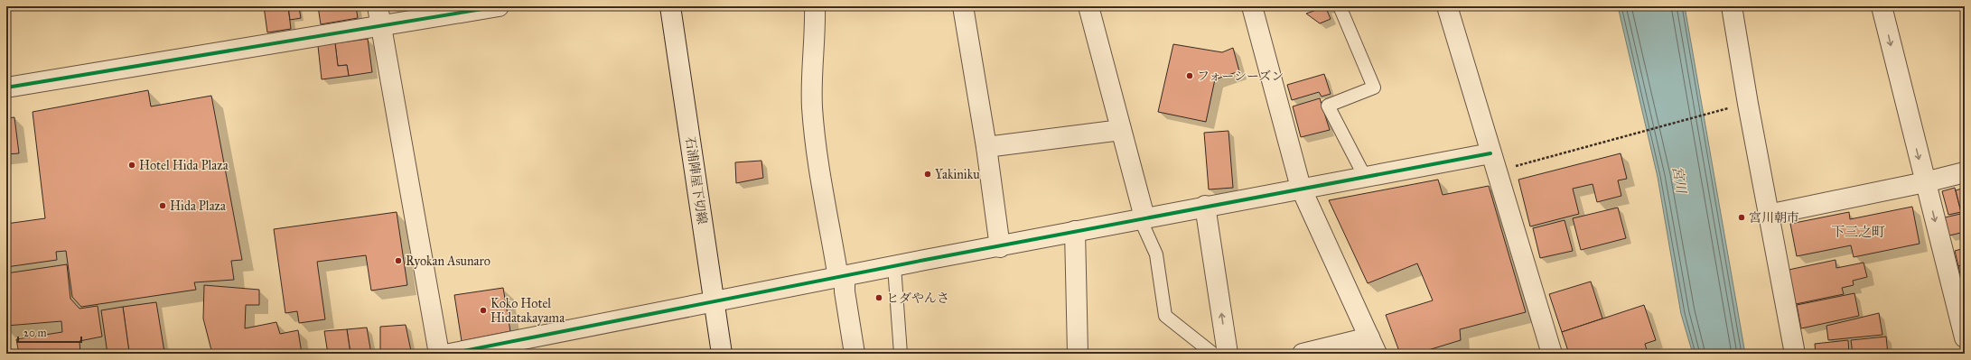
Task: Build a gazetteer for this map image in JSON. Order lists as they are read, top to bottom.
{
  "streets": {
    "street": ["石浦陣屋下切線"]
  },
  "districts": ["下三之町"],
  "water": ["宮川"],
  "places": [
    "フォーシーズン",
    "Hotel Hida Plaza",
    "Yakiniku",
    "Hida Plaza",
    "宮川朝市",
    "Ryokan Asunaro",
    "ヒダやんさ",
    "Koko Hotel Hidatakayama"
  ],
  "scale_bar": "20 m"
}
